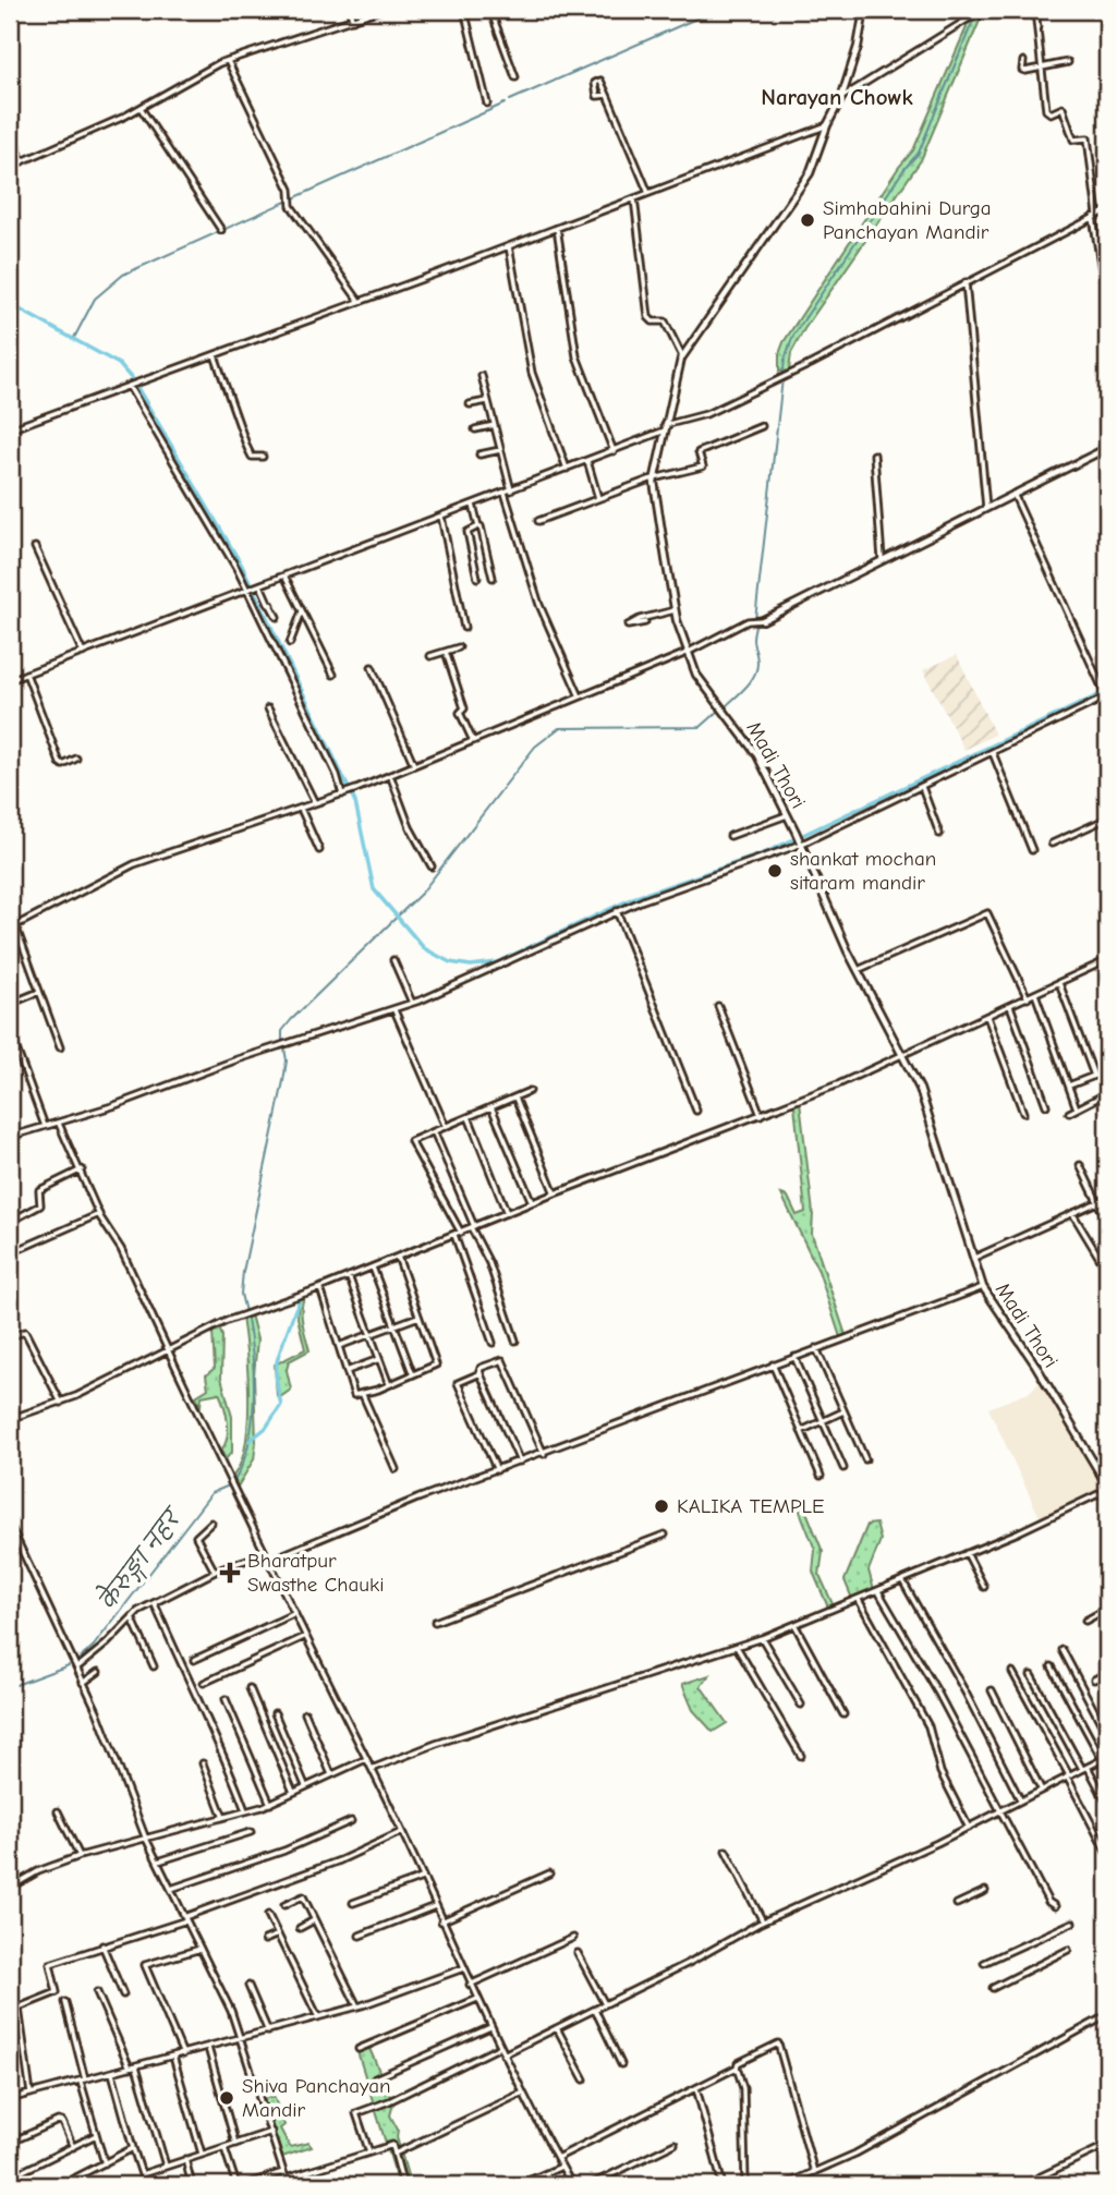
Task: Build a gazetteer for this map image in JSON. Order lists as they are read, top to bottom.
{
  "streets": {
    "main road": ["Madi Thori"]
  },
  "districts": ["Narayan Chowk"],
  "water": ["केरुङ्गा नहर"],
  "places": {
    "other": [
      "Simhabahini Durga Panchayan Mandir",
      "shankat mochan sitaram mandir",
      "KALIKA TEMPLE",
      "Shiva Panchayan Mandir"
    ],
    "health": ["Bharatpur Swasthe Chauki"]
  }
}
